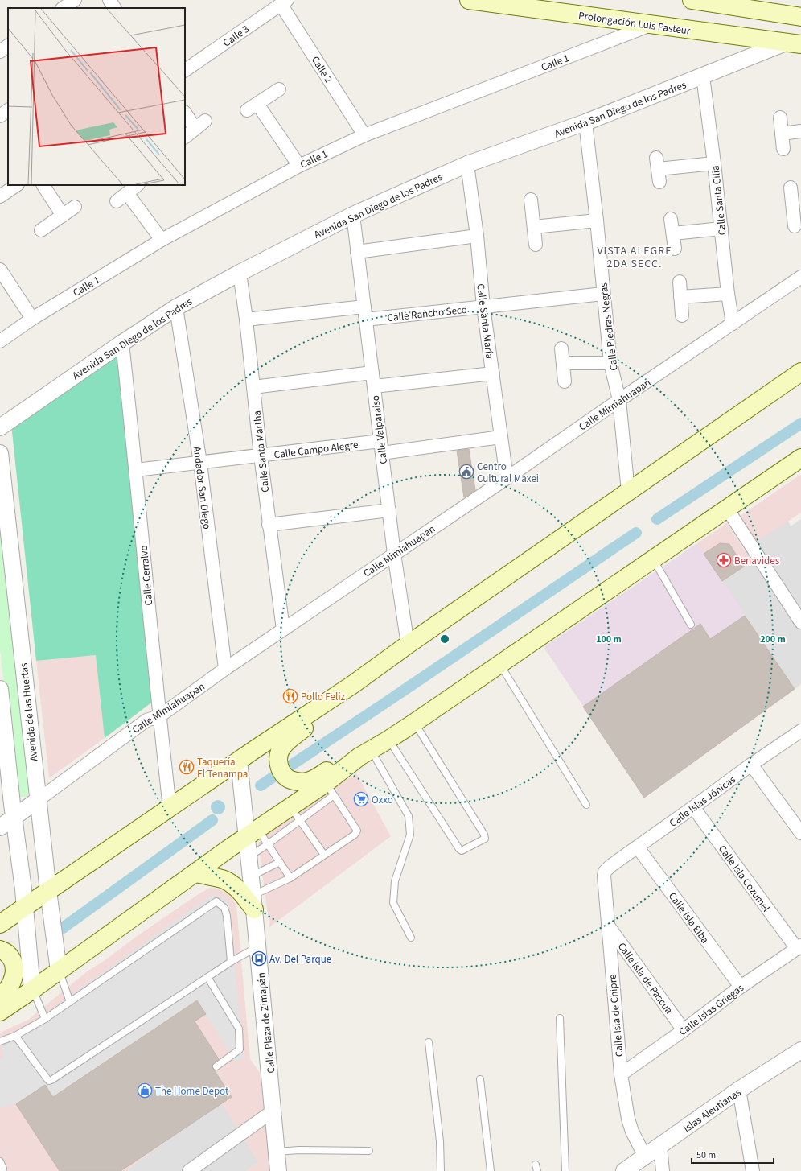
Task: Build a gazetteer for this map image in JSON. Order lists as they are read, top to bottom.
{
  "streets": {
    "main road": ["Prolongación Luis Pasteur"],
    "street": [
      "Calle 3",
      "Calle 1",
      "Calle 2",
      "Avenida San Diego de los Padres",
      "Calle Santa Cilia",
      "Calle Rancho Seco",
      "Calle Santa María",
      "Calle Piedras Negras",
      "Calle Mimiahuapan",
      "Calle Valparaíso",
      "Calle Campo Alegre",
      "Calle Santa Martha",
      "Andador San Diego",
      "Calle Cerralvo",
      "Avenida de las Huertas",
      "Calle Islas Jónicas",
      "Calle Isla Cozumel",
      "Calle Isla Elba",
      "Calle Isla de Pascua",
      "Calle Islas Griegas",
      "Calle Isla de Chipre",
      "Calle Plaza de Zimapán",
      "Islas Aleutianas"
    ]
  },
  "crossings": [
    ["Prolongación Luis Pasteur", "Calle 1"],
    ["Prolongación Luis Pasteur", "Avenida San Diego de los Padres"],
    ["Calle 3", "Calle 2"],
    ["Calle 1", "Calle 2"],
    ["Avenida San Diego de los Padres", "Calle Santa Cilia"],
    ["Avenida San Diego de los Padres", "Calle Santa María"],
    ["Avenida San Diego de los Padres", "Calle Piedras Negras"],
    ["Avenida San Diego de los Padres", "Calle Valparaíso"],
    ["Avenida San Diego de los Padres", "Calle Santa Martha"],
    ["Avenida San Diego de los Padres", "Andador San Diego"],
    ["Avenida San Diego de los Padres", "Calle Cerralvo"],
    ["Calle Santa Cilia", "Calle Mimiahuapan"],
    ["Calle Rancho Seco", "Calle Santa María"],
    ["Calle Rancho Seco", "Calle Piedras Negras"],
    ["Calle Rancho Seco", "Calle Valparaíso"],
    ["Calle Santa María", "Calle Mimiahuapan"],
    ["Calle Santa María", "Calle Campo Alegre"],
    ["Calle Piedras Negras", "Calle Mimiahuapan"],
    ["Calle Mimiahuapan", "Calle Valparaíso"],
    ["Calle Mimiahuapan", "Calle Santa Martha"],
    ["Calle Mimiahuapan", "Andador San Diego"],
    ["Calle Mimiahuapan", "Calle Cerralvo"],
    ["Calle Mimiahuapan", "Avenida de las Huertas"],
    ["Calle Valparaíso", "Calle Campo Alegre"],
    ["Calle Campo Alegre", "Calle Santa Martha"],
    ["Calle Campo Alegre", "Andador San Diego"],
    ["Calle Campo Alegre", "Calle Cerralvo"],
    ["Calle Islas Jónicas", "Calle Isla Cozumel"],
    ["Calle Islas Jónicas", "Calle Isla Elba"],
    ["Calle Islas Jónicas", "Calle Isla de Chipre"],
    ["Calle Isla Cozumel", "Calle Islas Griegas"],
    ["Calle Isla Elba", "Calle Islas Griegas"],
    ["Calle Isla de Pascua", "Calle Islas Griegas"],
    ["Calle Isla de Pascua", "Calle Isla de Chipre"],
    ["Calle Islas Griegas", "Calle Isla de Chipre"],
    ["Calle Isla de Chipre", "Islas Aleutianas"]
  ],
  "districts": ["VISTA ALEGRE 2DA SECC."],
  "places": {
    "public building": ["Centro Cultural Maxei"],
    "pharmacy": ["Benavides"],
    "restaurant": ["Pollo Feliz", "Taquería El Tenampa"],
    "supermarket": ["Oxxo"],
    "bus stop": ["Av. Del Parque"],
    "shop": ["The Home Depot"]
  },
  "scale_bar": "50 m",
  "rings": ["100 m", "200 m"]
}
